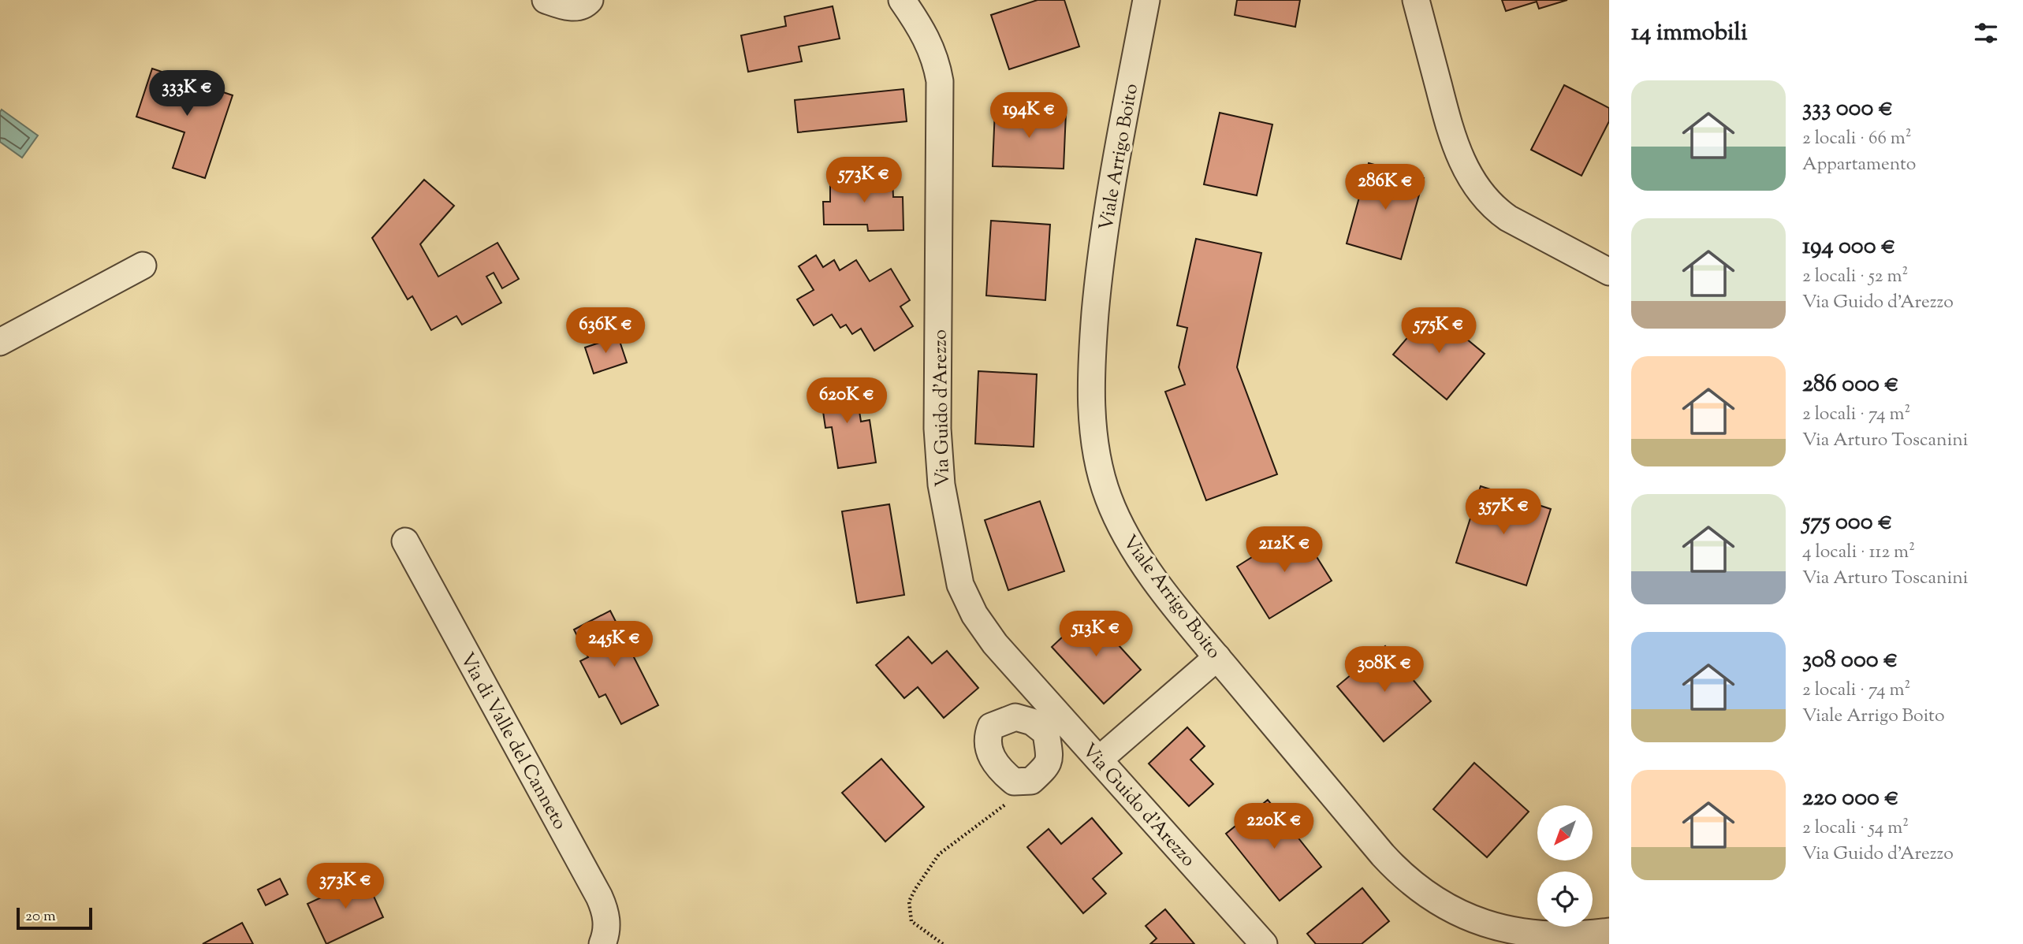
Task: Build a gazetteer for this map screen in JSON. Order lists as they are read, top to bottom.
{
  "streets": {
    "street": ["Viale Arrigo Boito", "Via Guido d'Arezzo", "Via di Valle del Canneto"]
  },
  "scale_bar": "20 m",
  "north": "bottom left",
  "page": {
    "heading": "14 immobili",
    "list": [
      {
        "name": "333 000 €",
        "note": "2 locali · 66 m² · Appartamento"
      },
      {
        "name": "194 000 €",
        "note": "2 locali · 52 m² · Via Guido d'Arezzo"
      },
      {
        "name": "286 000 €",
        "note": "2 locali · 74 m² · Via Arturo Toscanini"
      },
      {
        "name": "575 000 €",
        "note": "4 locali · 112 m² · Via Arturo Toscanini"
      },
      {
        "name": "308 000 €",
        "note": "2 locali · 74 m² · Viale Arrigo Boito"
      },
      {
        "name": "220 000 €",
        "note": "2 locali · 54 m² · Via Guido d'Arezzo"
      }
    ],
    "price": [
      "333K €",
      "194K €",
      "573K €",
      "286K €",
      "636K €",
      "575K €",
      "620K €",
      "357K €",
      "212K €",
      "513K €",
      "245K €",
      "308K €",
      "220K €",
      "373K €"
    ],
    "scale": "20 m"
  }
}
